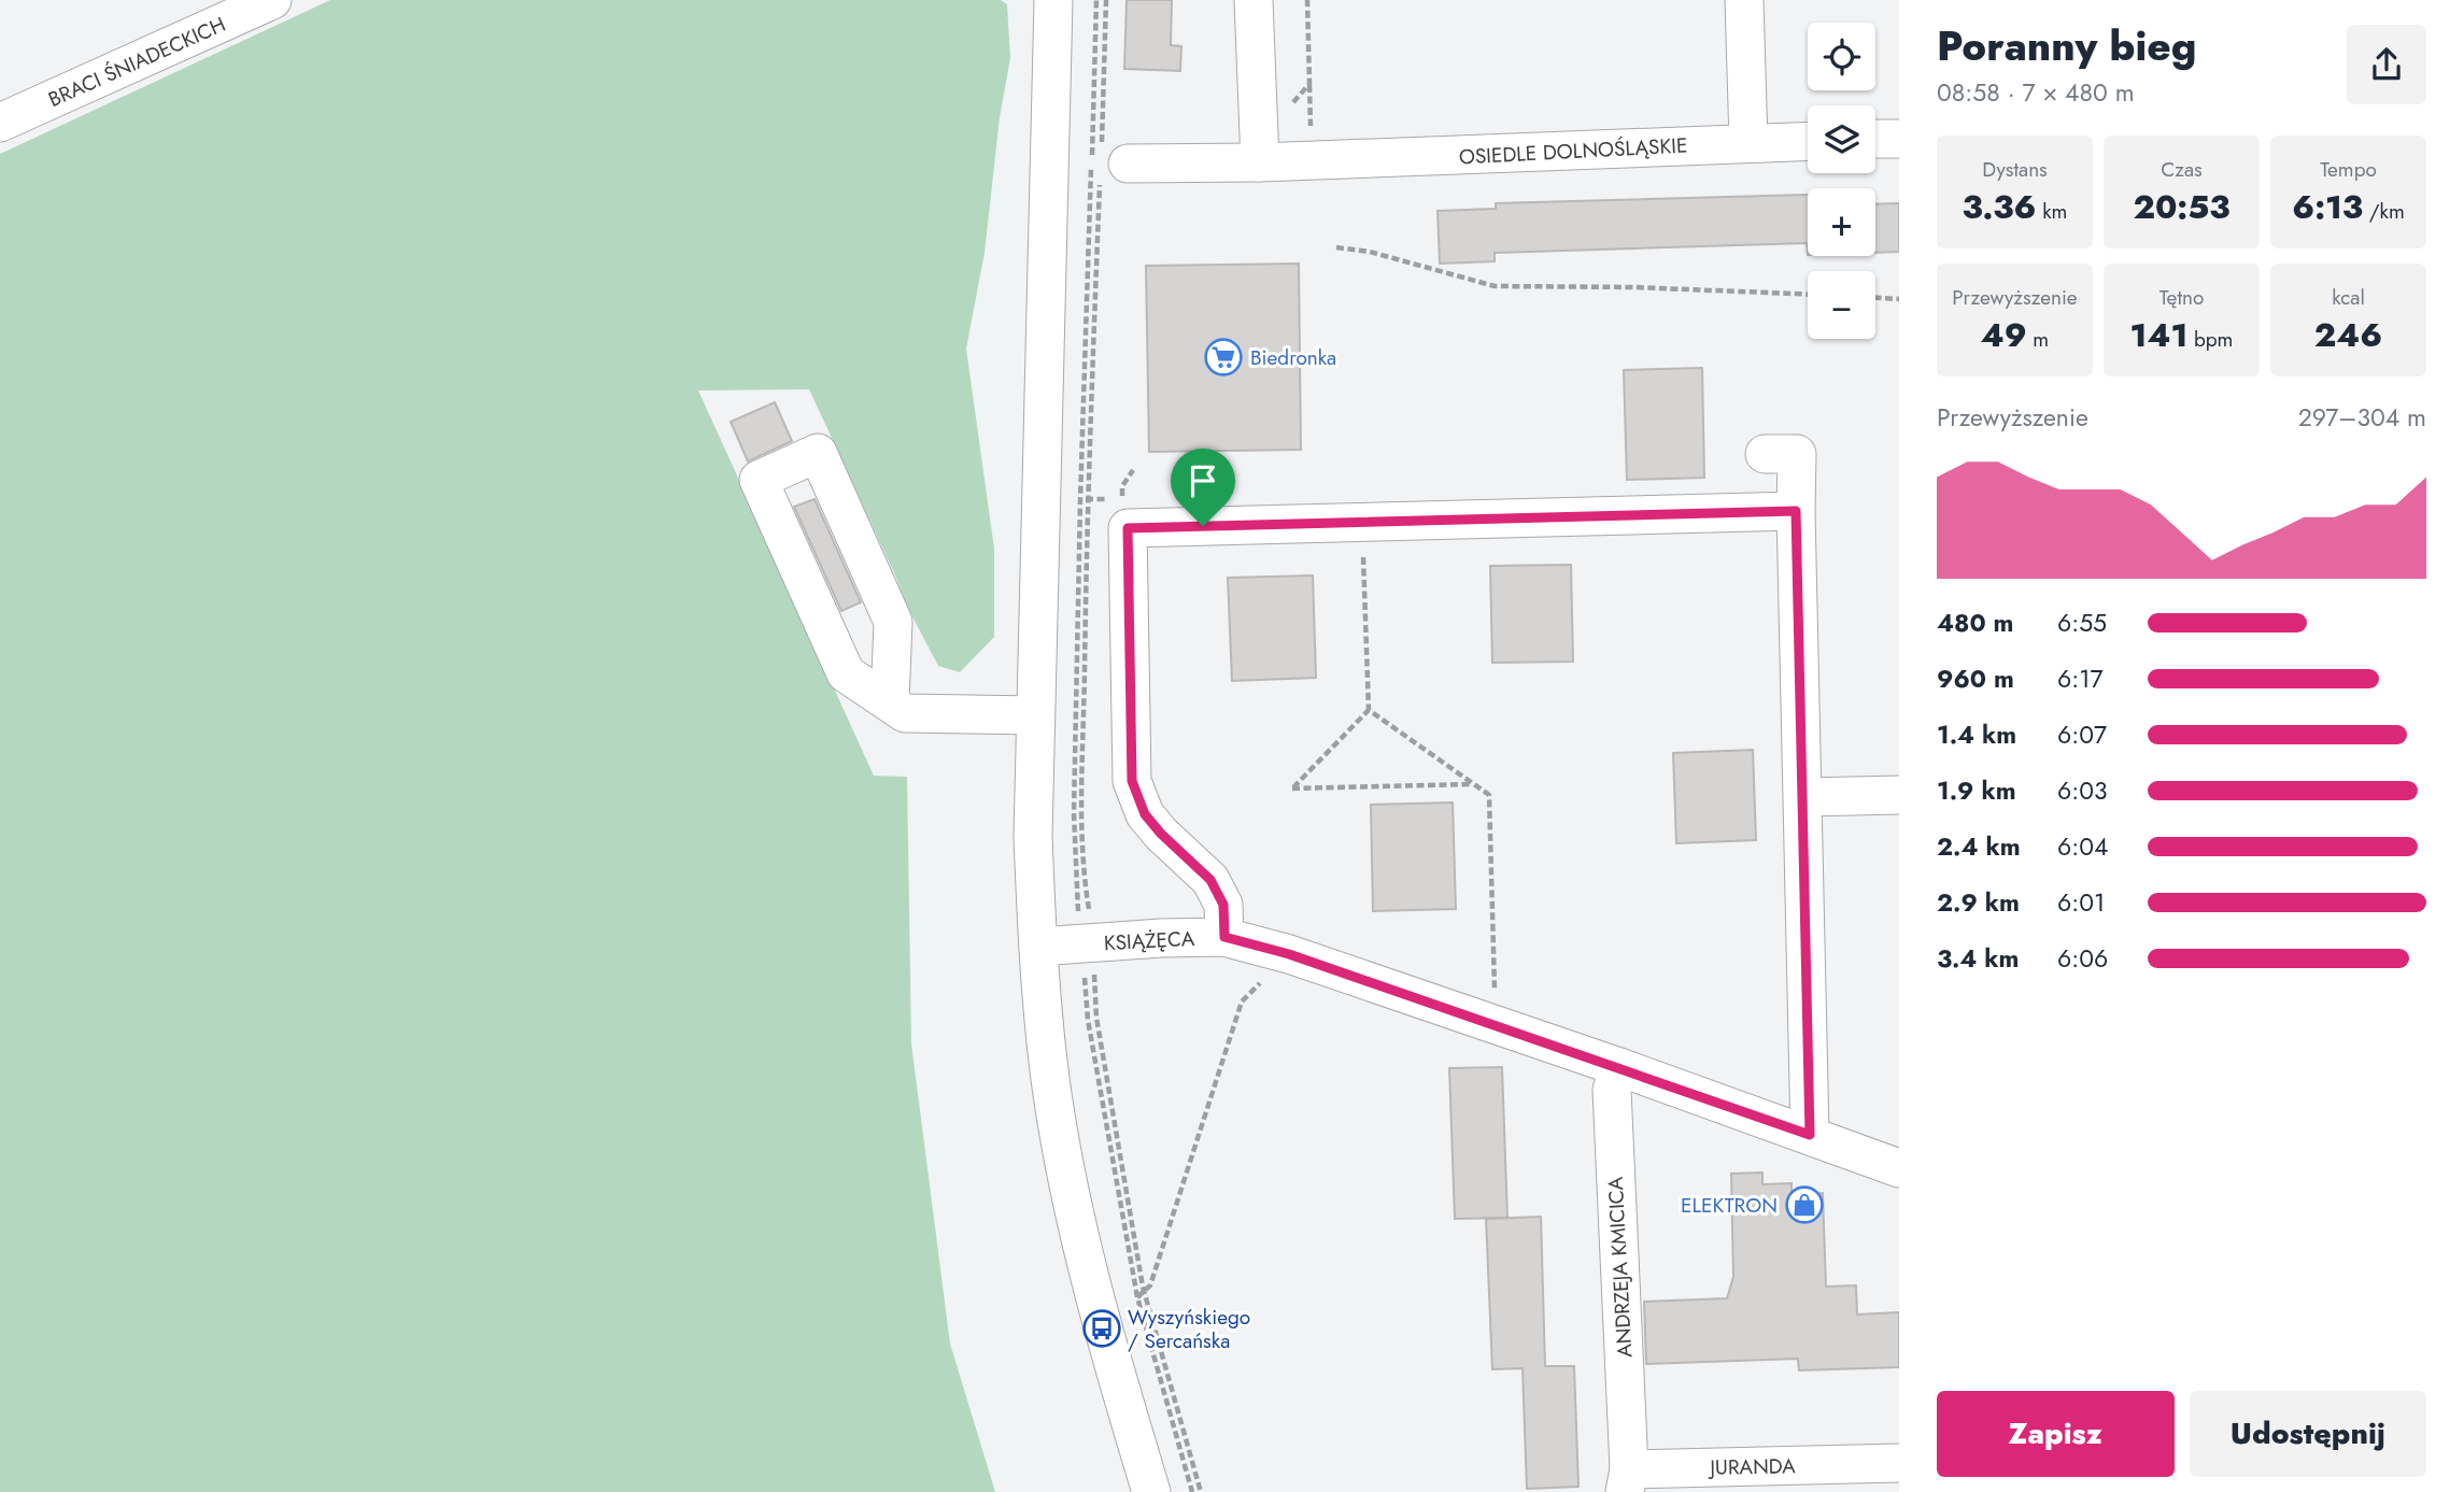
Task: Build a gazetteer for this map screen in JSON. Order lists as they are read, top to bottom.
{
  "streets": {
    "street": [
      "BRACI ŚNIADECKICH",
      "OSIEDLE DOLNOŚLĄSKIE",
      "KSIĄŻĘCA",
      "ANDRZEJA KMICICA",
      "JURANDA"
    ]
  },
  "crossings": [
    ["KSIĄŻĘCA", "ANDRZEJA KMICICA"],
    ["ANDRZEJA KMICICA", "JURANDA"]
  ],
  "places": {
    "supermarket": ["Biedronka"],
    "shop": ["ELEKTRON"],
    "bus stop": ["Wyszyńskiego / Sercańska"]
  },
  "page": {
    "heading": ["Poranny bieg", "08:58 · 7 × 480 m"],
    "map_buttons": ["+", "−"],
    "stats": [
      ["Dystans", "3.36 km"],
      ["Czas", "20:53"],
      ["Tempo", "6:13 /km"],
      ["Przewyższenie", "49 m"],
      ["Tętno", "141 bpm"],
      ["kcal", "246"]
    ],
    "chart": ["Przewyższenie", "297–304 m"],
    "list": [
      {
        "name": "480 m",
        "note": "6:55"
      },
      {
        "name": "960 m",
        "note": "6:17"
      },
      {
        "name": "1.4 km",
        "note": "6:07"
      },
      {
        "name": "1.9 km",
        "note": "6:03"
      },
      {
        "name": "2.4 km",
        "note": "6:04"
      },
      {
        "name": "2.9 km",
        "note": "6:01"
      },
      {
        "name": "3.4 km",
        "note": "6:06"
      }
    ],
    "buttons": ["Zapisz", "Udostępnij"]
  }
}
